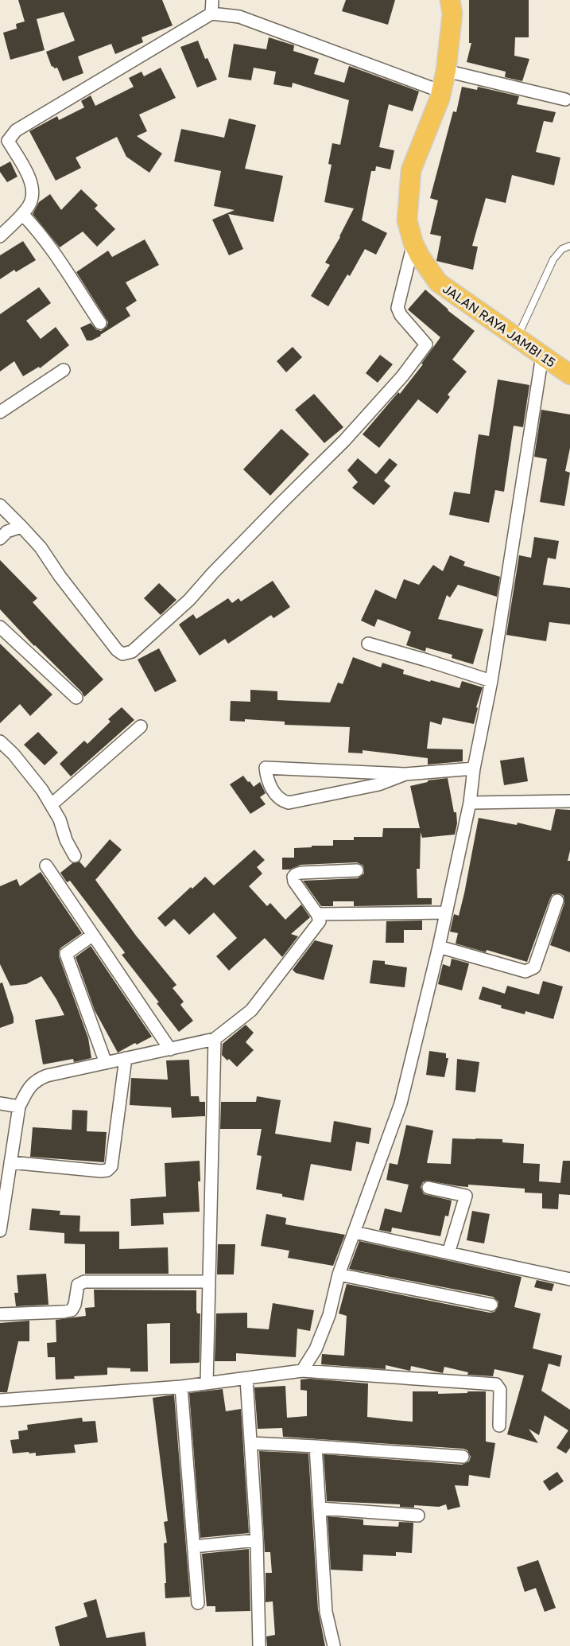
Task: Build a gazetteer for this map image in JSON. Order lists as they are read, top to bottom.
{
  "streets": {
    "highway": ["JALAN RAYA JAMBI 15"]
  }
}
